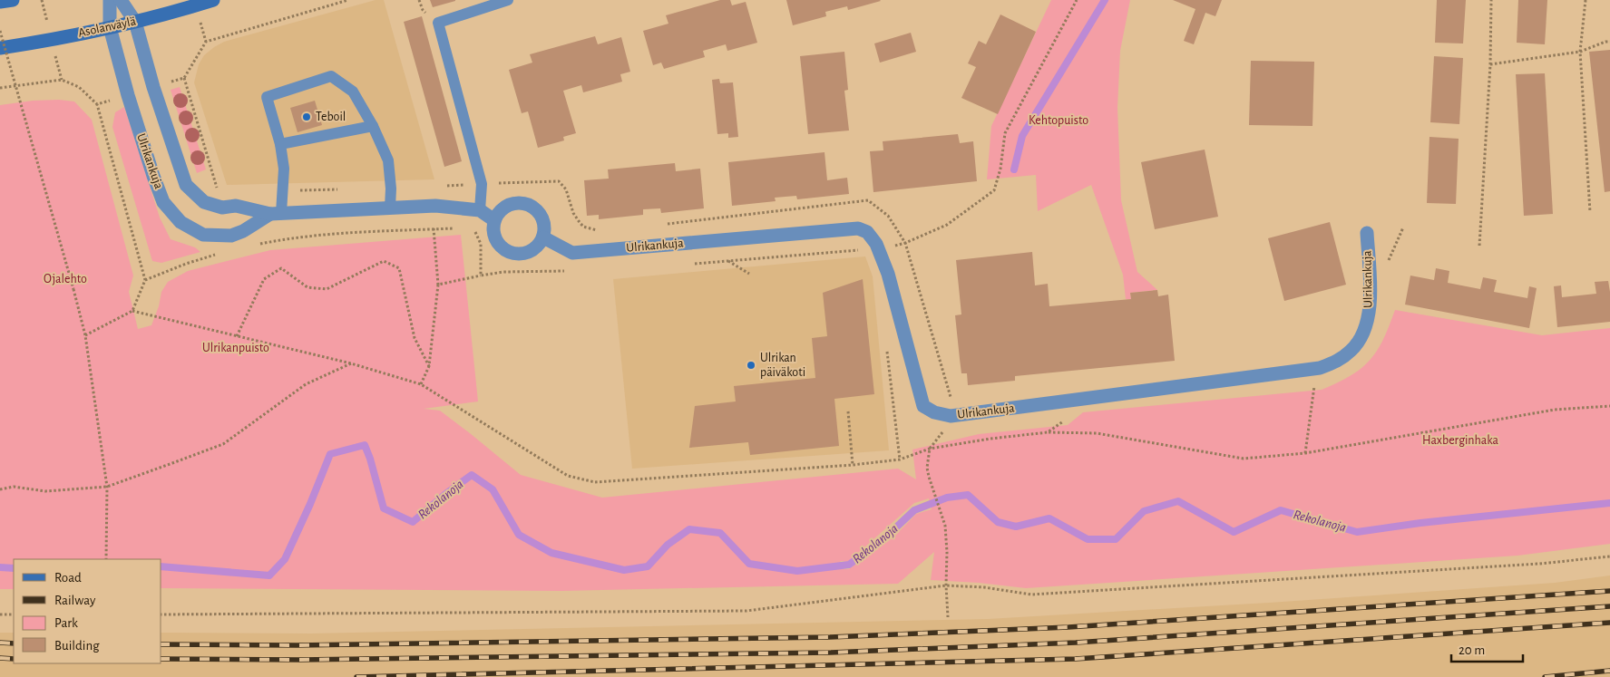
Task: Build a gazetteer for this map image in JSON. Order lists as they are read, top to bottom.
{
  "streets": {
    "main road": ["Asolanväylä"],
    "street": ["Ulrikankuja"]
  },
  "crossings": [
    ["Asolanväylä", "Ulrikankuja"]
  ],
  "water": ["Rekolanoja"],
  "parks": [
    "Kehtopuisto",
    "Ojalehto",
    "Ulrikanpuisto",
    "Haxberginhaka"
  ],
  "places": ["Teboil", "Ulrikan päiväkoti"],
  "legend": [
    "Road",
    "Railway",
    "Park",
    "Building"
  ],
  "scale_bar": "20 m"
}
